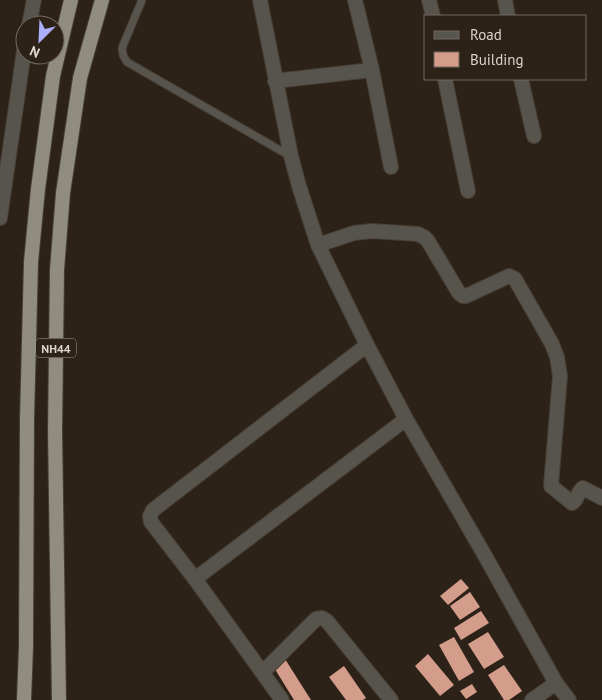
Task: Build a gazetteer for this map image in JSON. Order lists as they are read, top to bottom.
{
  "streets": {
    "highway": ["NH44"]
  },
  "legend": ["Road", "Building"],
  "north": "bottom left"
}
